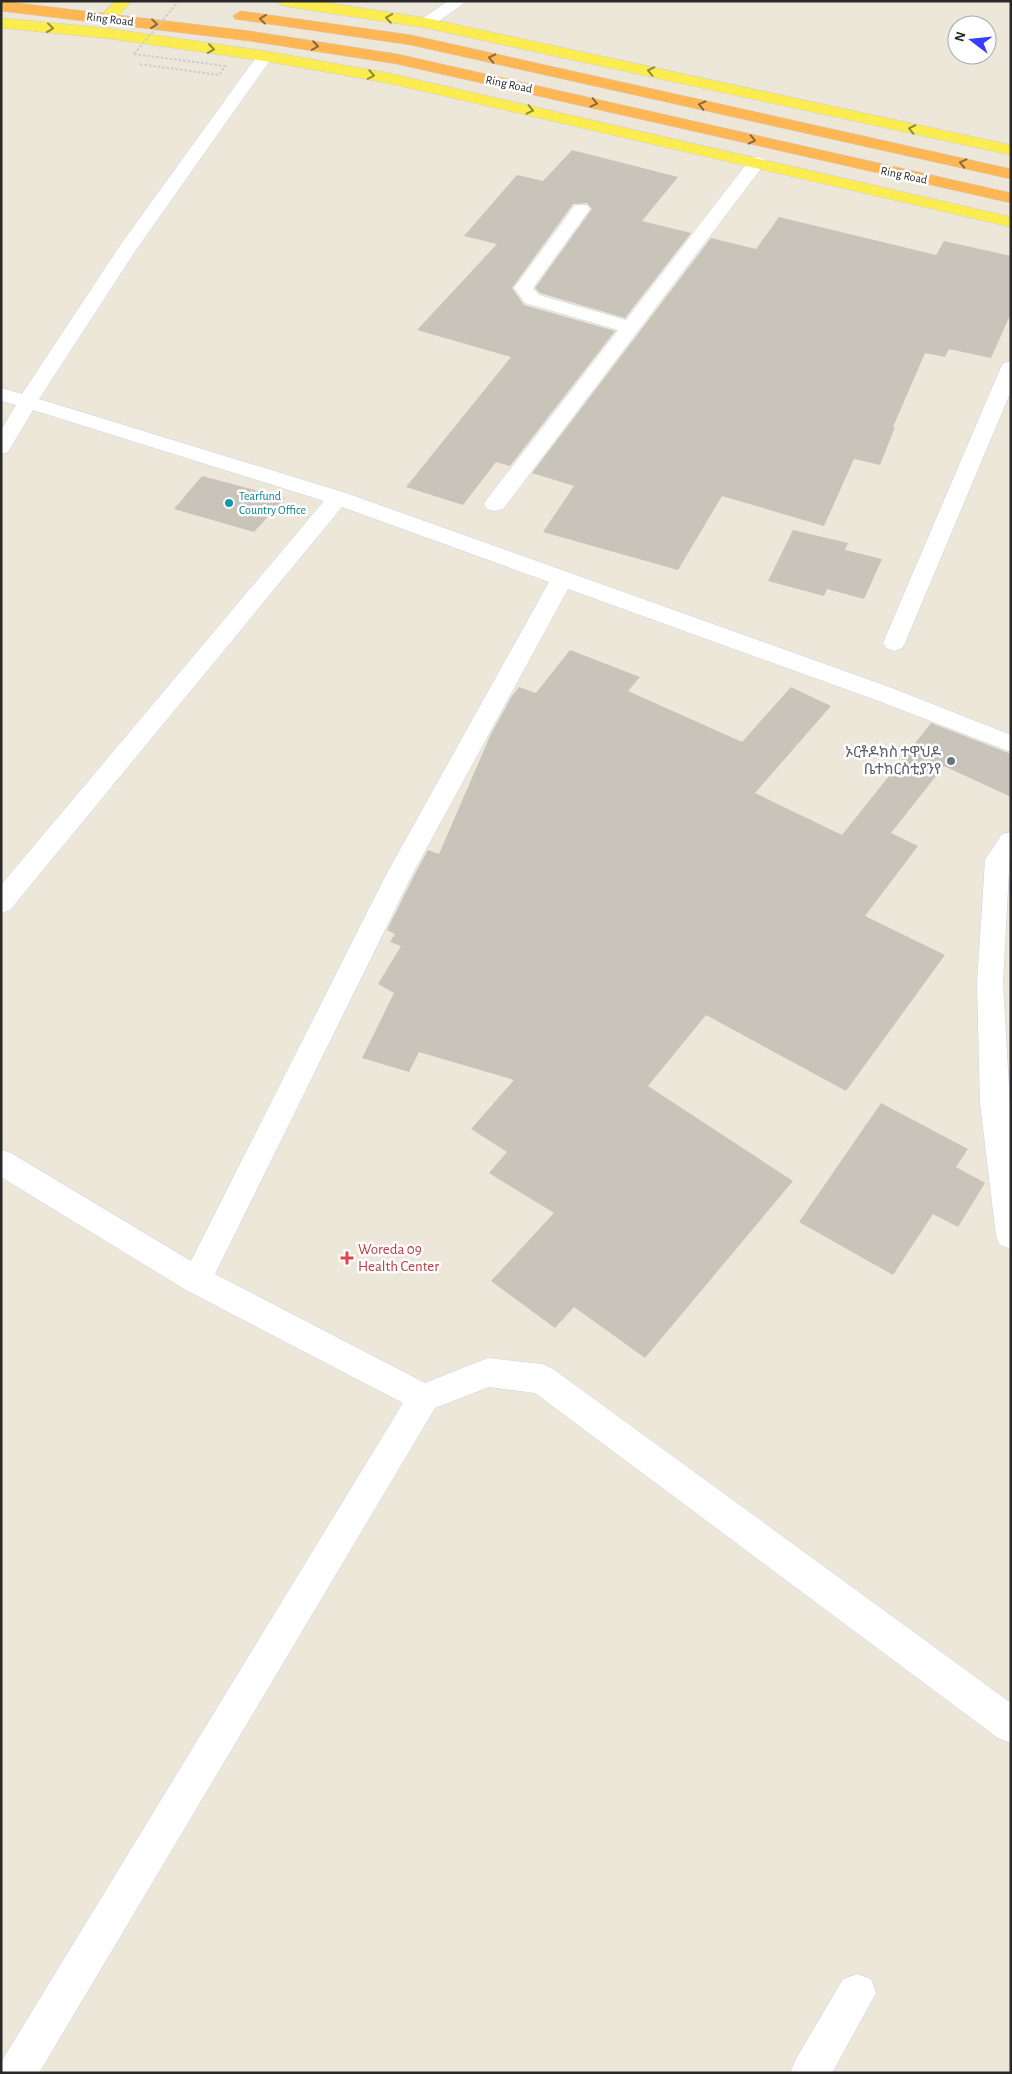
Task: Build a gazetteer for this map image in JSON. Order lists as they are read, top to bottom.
{
  "streets": {
    "highway": ["Ring Road"]
  },
  "places": {
    "other": ["Tearfund Country Office", "ኦርቶዶክስ ተዋህዶ ቤተክርስቲያንየ"],
    "health": ["Woreda 09 Health Center"]
  },
  "north": "left"
}
